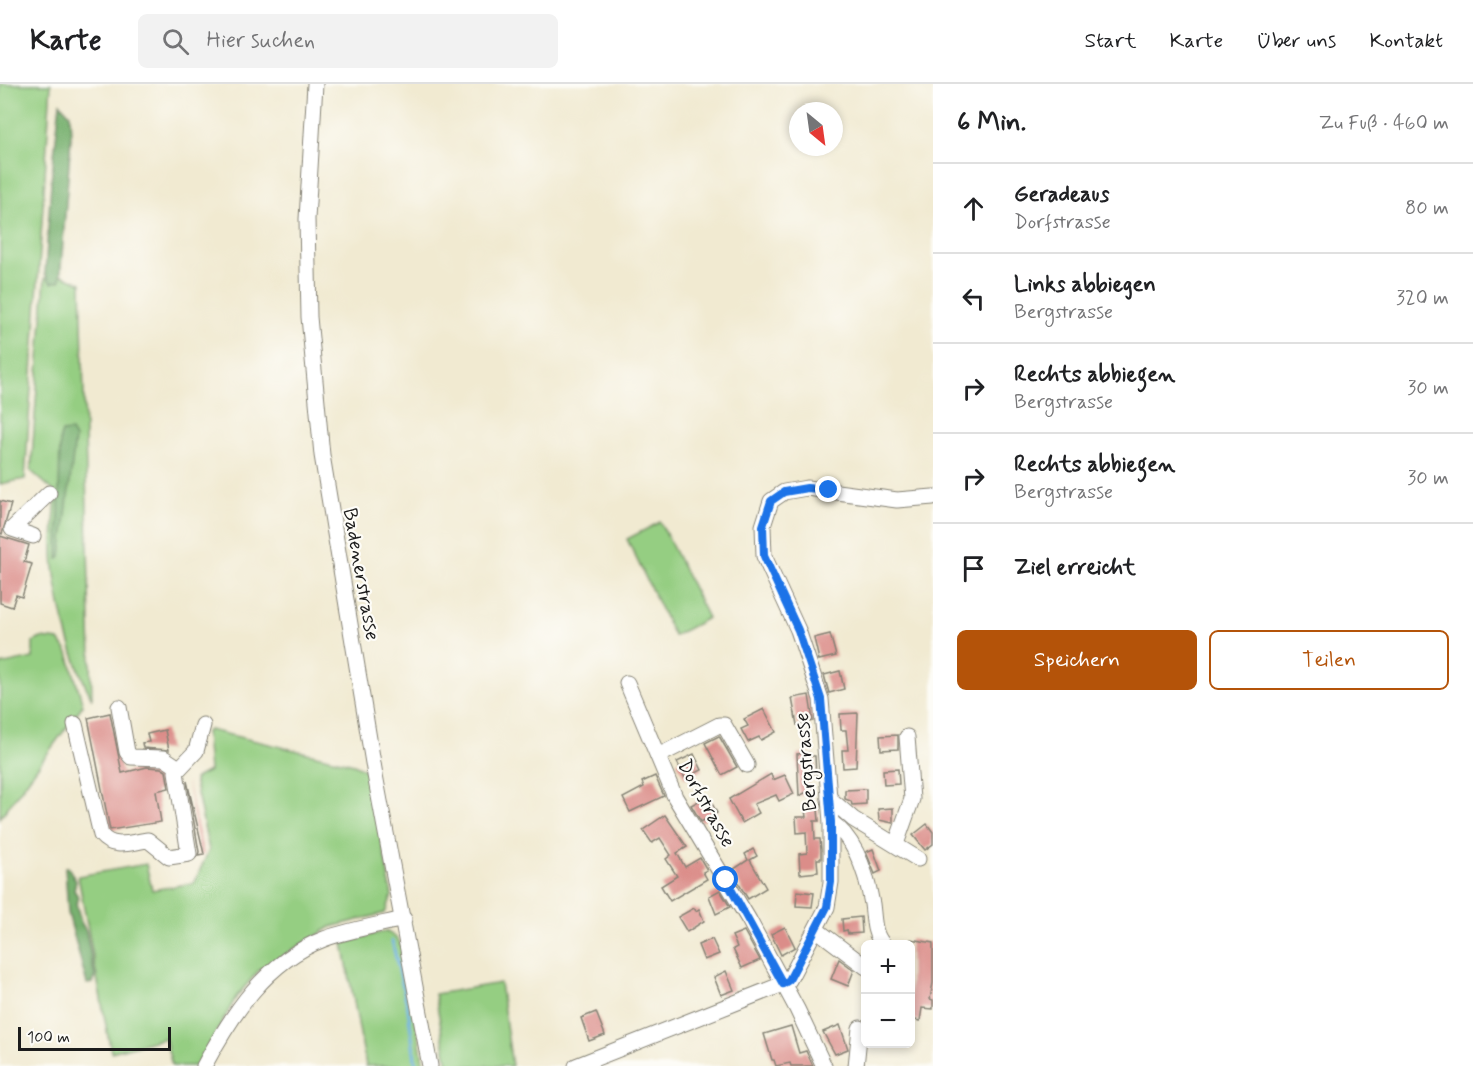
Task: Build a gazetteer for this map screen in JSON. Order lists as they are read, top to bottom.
{
  "streets": {
    "street": ["Badenerstrasse", "Bergstrasse", "Dorfstrasse"]
  },
  "crossings": [
    ["Bergstrasse", "Dorfstrasse"]
  ],
  "scale_bar": "100 m",
  "north": "bottom right",
  "page": {
    "header": "Karte",
    "search": "Hier suchen",
    "nav": [
      "Start",
      "Karte",
      "Über uns",
      "Kontakt"
    ],
    "heading": ["6 Min.", "Zu Fuß · 460 m"],
    "list": [
      ["Geradeaus", "Dorfstrasse", "80 m"],
      ["Links abbiegen", "Bergstrasse", "320 m"],
      ["Rechts abbiegen", "Bergstrasse", "30 m"],
      ["Rechts abbiegen", "Bergstrasse", "30 m"],
      "Ziel erreicht"
    ],
    "buttons": ["Speichern", "Teilen"],
    "map_buttons": ["+", "−"],
    "scale": "100 m"
  }
}
